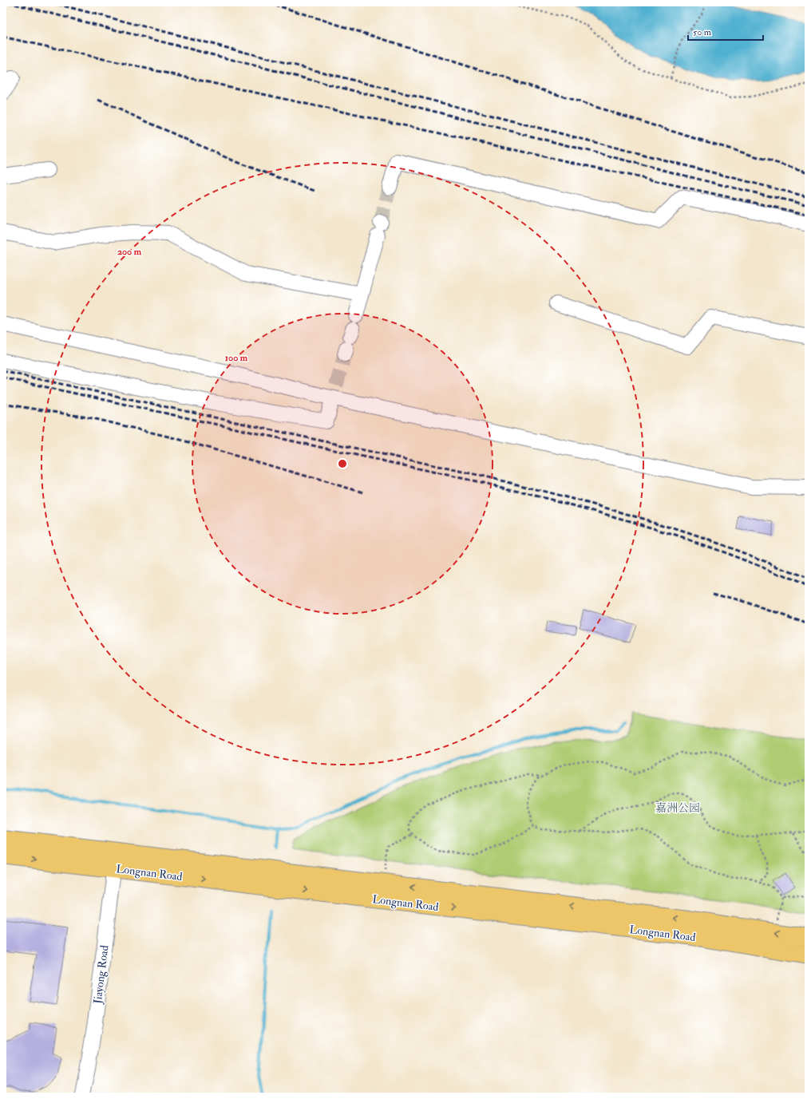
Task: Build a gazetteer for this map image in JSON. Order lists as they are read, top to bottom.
{
  "streets": {
    "main road": ["Longnan Road"],
    "street": ["Jiayong Road"]
  },
  "crossings": [
    ["Longnan Road", "Jiayong Road"]
  ],
  "parks": ["嘉洲公园"],
  "scale_bar": "50 m",
  "rings": ["200 m", "100 m"]
}
